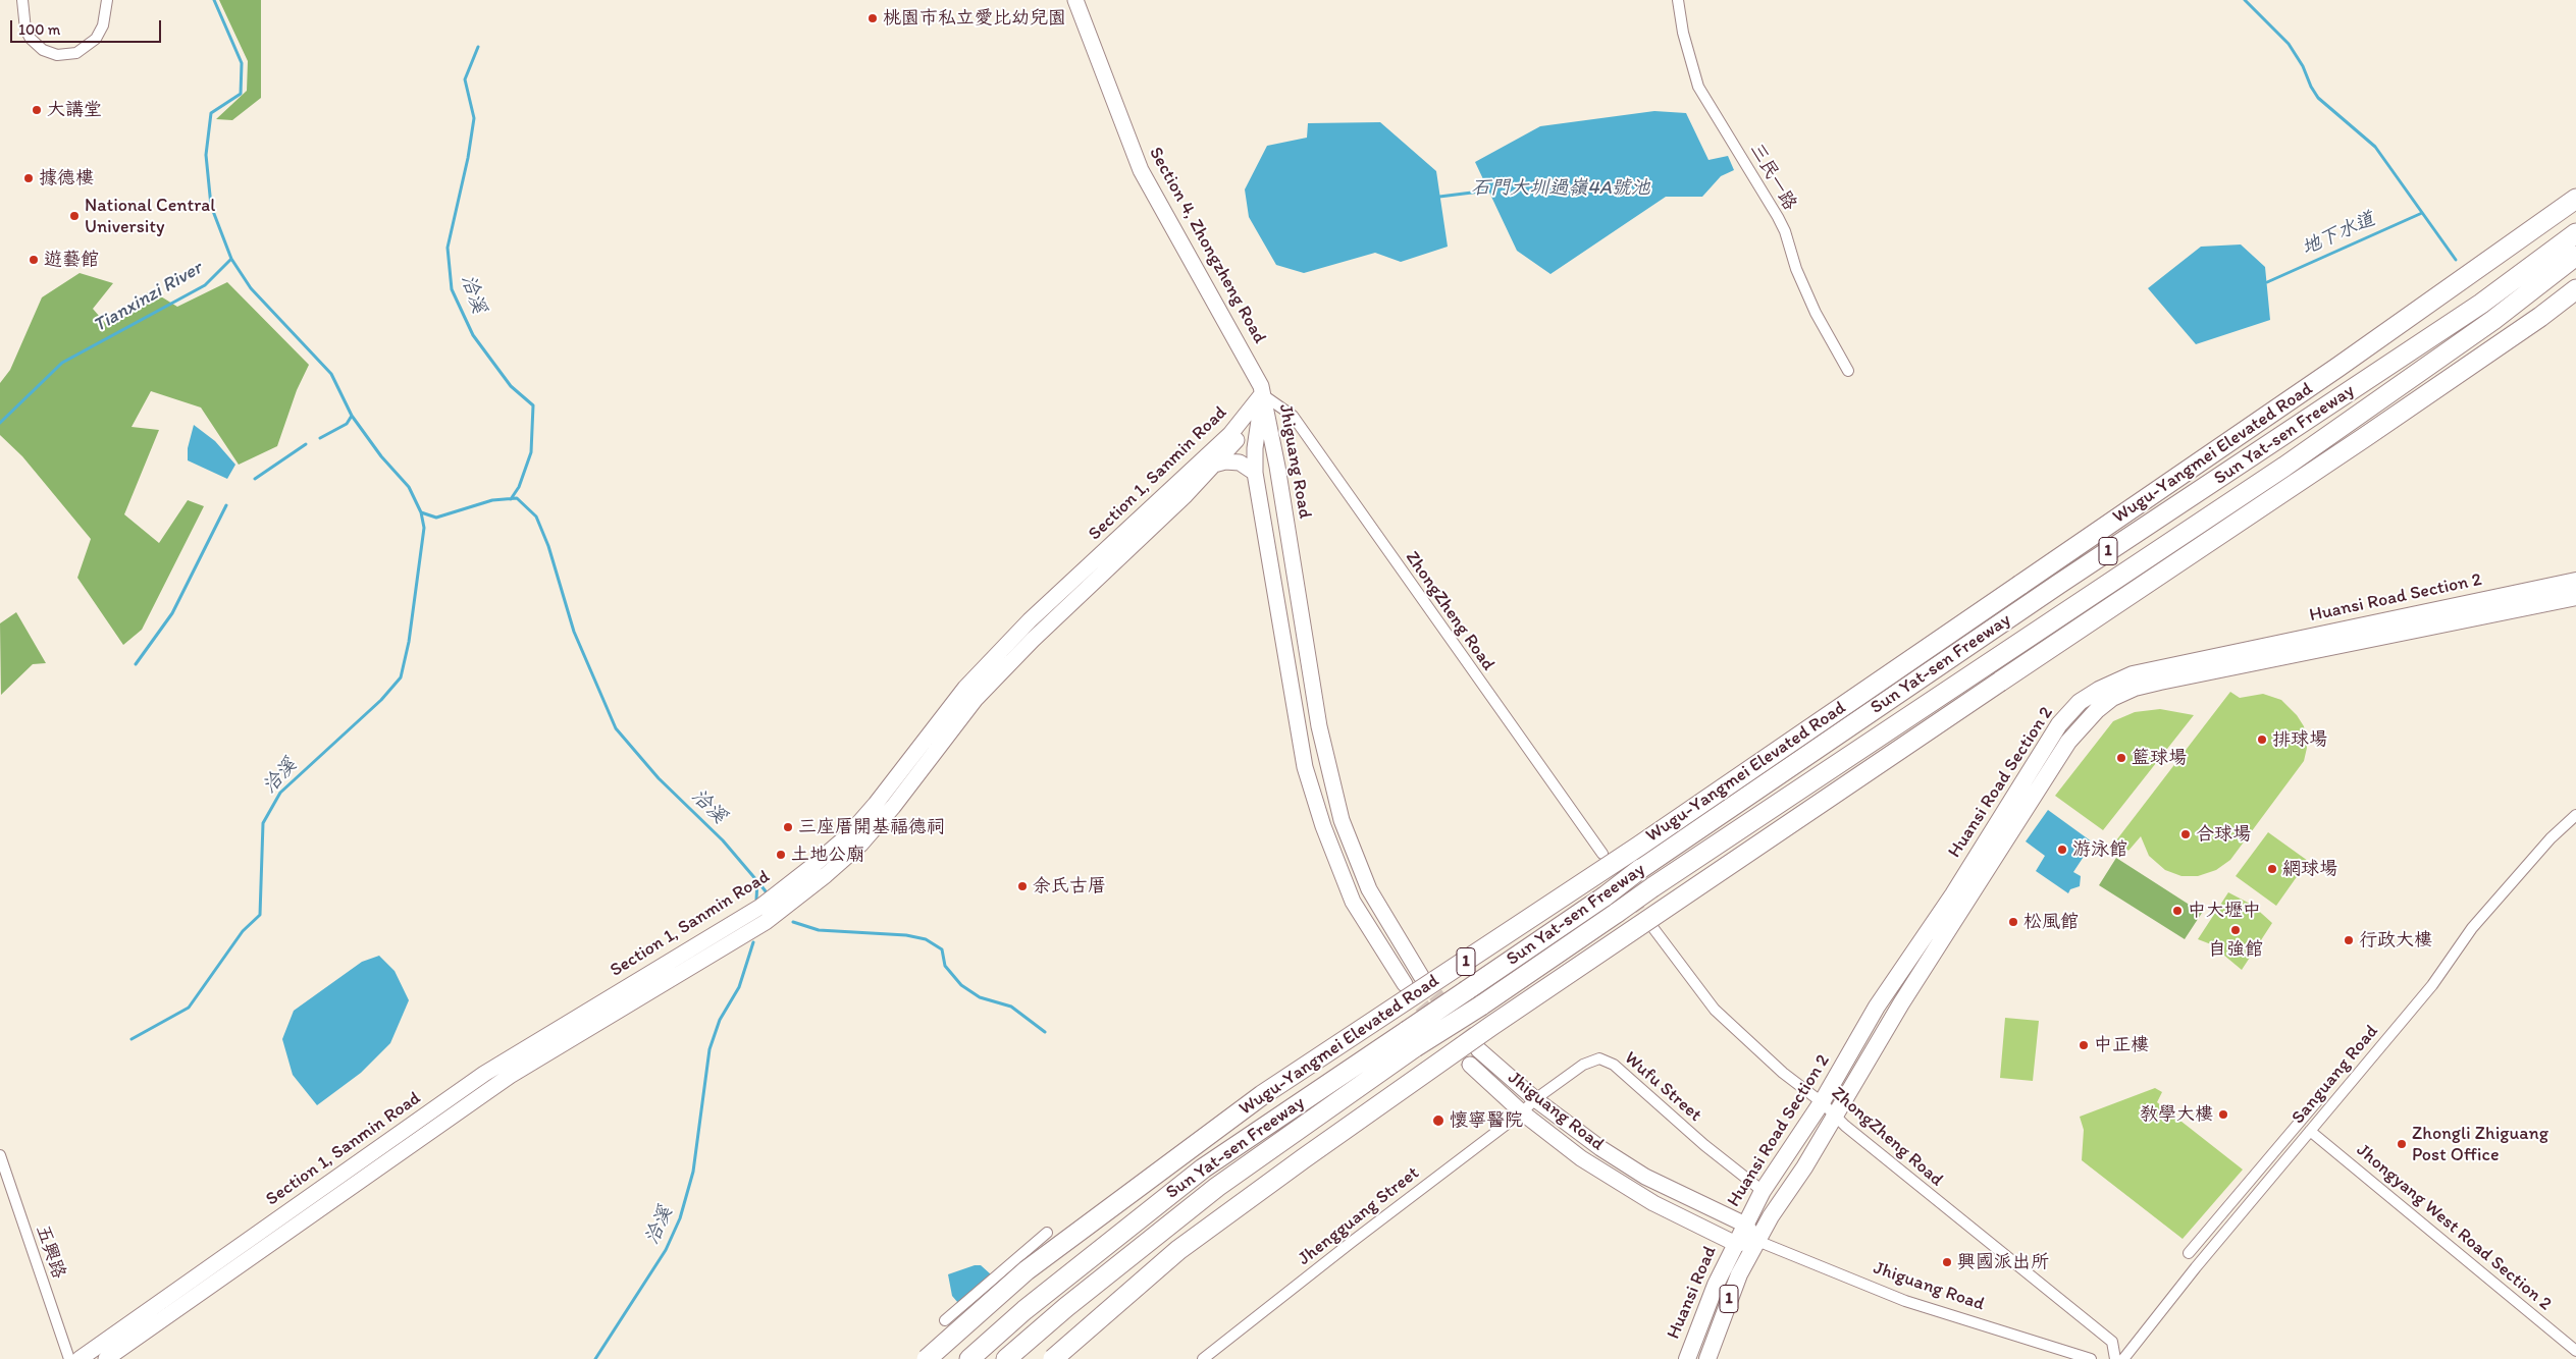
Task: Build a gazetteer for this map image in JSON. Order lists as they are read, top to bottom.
{
  "streets": {
    "highway": ["Sun Yat-sen Freeway", "Wugu-Yangmei Elevated Road", "1"],
    "main road": ["Huansi Road Section 2", "Huansi Road"],
    "street": [
      "三民一路",
      "Section 4, Zhongzheng Road",
      "Jhiguang Road",
      "Section 1, Sanmin Road",
      "ZhongZheng Road",
      "Sanguang Road",
      "Wufu Street",
      "Jhengguang Street",
      "Jhongyang West Road Section 2",
      "五興路"
    ]
  },
  "crossings": [
    ["Section 4, Zhongzheng Road", "Jhiguang Road"],
    ["Section 4, Zhongzheng Road", "Section 1, Sanmin Road"],
    ["Section 4, Zhongzheng Road", "ZhongZheng Road"],
    ["Jhiguang Road", "Section 1, Sanmin Road"],
    ["Jhiguang Road", "Huansi Road Section 2"],
    ["Jhiguang Road", "ZhongZheng Road"],
    ["Jhiguang Road", "Wufu Street"],
    ["Jhiguang Road", "Jhengguang Street"],
    ["Jhiguang Road", "Huansi Road"],
    ["Section 1, Sanmin Road", "ZhongZheng Road"],
    ["Huansi Road Section 2", "ZhongZheng Road"],
    ["Huansi Road Section 2", "Wufu Street"],
    ["Huansi Road Section 2", "Huansi Road"],
    ["Sanguang Road", "Jhongyang West Road Section 2"],
    ["Wufu Street", "Jhengguang Street"]
  ],
  "water": [
    "石門大圳過嶺4A號池",
    "地下水道",
    "洽溪",
    "Tianxinzi River"
  ],
  "places": [
    "桃園市私立愛比幼兒園",
    "大講堂",
    "據德樓",
    "National Central University",
    "遊藝館",
    "排球場",
    "籃球場",
    "三座厝開基福德祠",
    "合球場",
    "游泳館",
    "土地公廟",
    "網球場",
    "余氏古厝",
    "中大壢中",
    "松風館",
    "自強館",
    "行政大樓",
    "中正樓",
    "教學大樓",
    "懷寧醫院",
    "Zhongli Zhiguang Post Office",
    "興國派出所"
  ],
  "scale_bar": "100 m"
}
